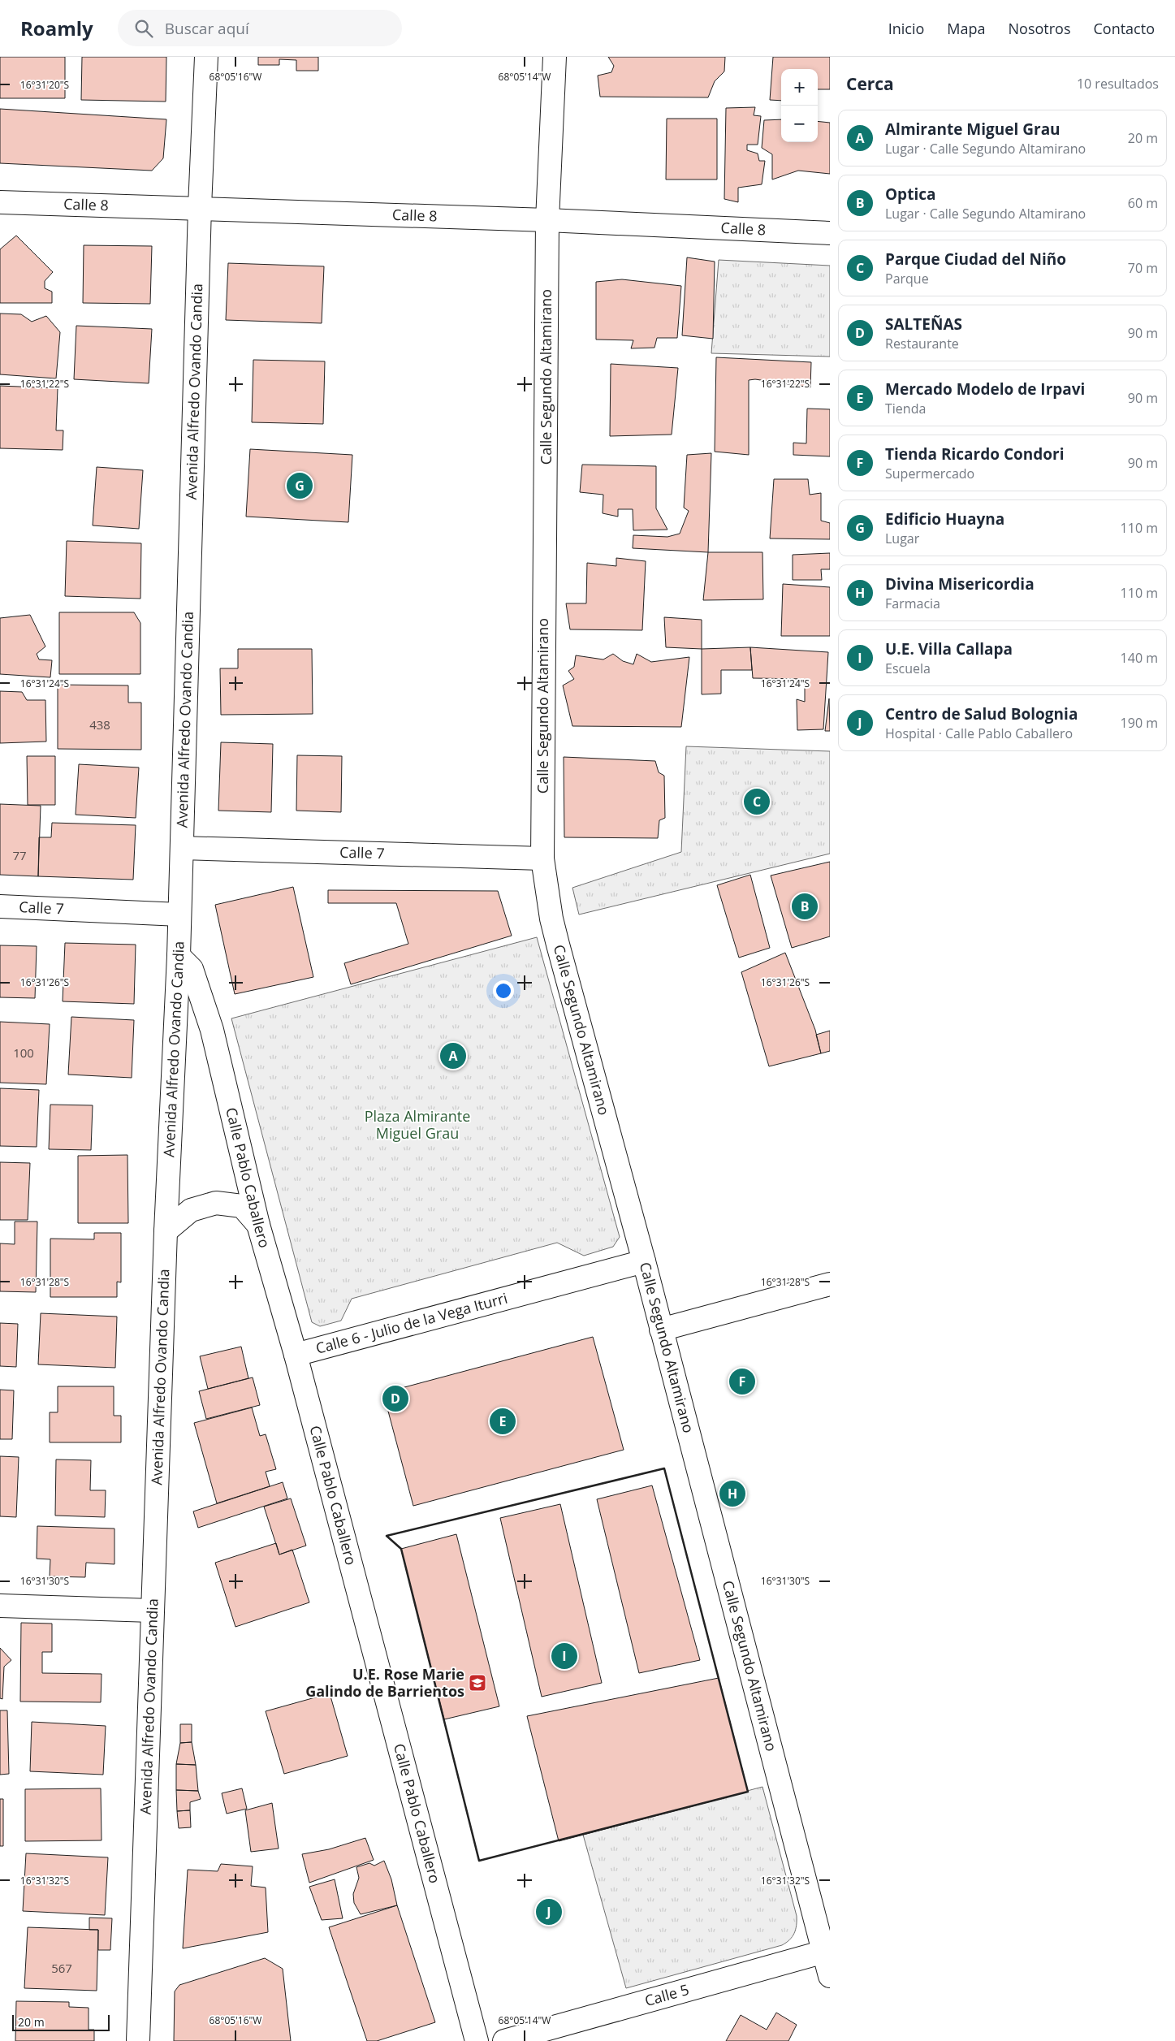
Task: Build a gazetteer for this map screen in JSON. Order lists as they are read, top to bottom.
{
  "streets": {
    "street": [
      "Calle 8",
      "Calle Segundo Altamirano",
      "Avenida Alfredo Ovando Candia",
      "Calle 7",
      "Calle Pablo Caballero",
      "Calle 6 - Julio de la Vega Iturri",
      "Calle 5"
    ]
  },
  "crossings": [
    ["Calle 8", "Calle Segundo Altamirano"],
    ["Calle 8", "Avenida Alfredo Ovando Candia"],
    ["Calle Segundo Altamirano", "Calle 7"],
    ["Calle Segundo Altamirano", "Calle 6 - Julio de la Vega Iturri"],
    ["Calle Segundo Altamirano", "Calle 5"],
    ["Avenida Alfredo Ovando Candia", "Calle 7"],
    ["Avenida Alfredo Ovando Candia", "Calle Pablo Caballero"],
    ["Calle Pablo Caballero", "Calle 6 - Julio de la Vega Iturri"]
  ],
  "parks": ["Plaza Almirante Miguel Grau"],
  "places": {
    "school or university": ["U.E. Rose Marie Galindo de Barrientos"]
  },
  "house_numbers": [
    "438",
    "77",
    "100",
    "567"
  ],
  "scale_bar": "20 m",
  "page": {
    "header": "Roamly",
    "search": "Buscar aquí",
    "nav": [
      "Inicio",
      "Mapa",
      "Nosotros",
      "Contacto"
    ],
    "heading": ["Cerca", "10 resultados"],
    "map_buttons": ["+", "−"],
    "list": [
      {
        "mark": "A",
        "name": "Almirante Miguel Grau",
        "note": "Lugar · Calle Segundo Altamirano",
        "value": "20 m"
      },
      {
        "mark": "B",
        "name": "Optica",
        "note": "Lugar · Calle Segundo Altamirano",
        "value": "60 m"
      },
      {
        "mark": "C",
        "name": "Parque Ciudad del Niño",
        "note": "Parque",
        "value": "70 m"
      },
      {
        "mark": "D",
        "name": "SALTEÑAS",
        "note": "Restaurante",
        "value": "90 m"
      },
      {
        "mark": "E",
        "name": "Mercado Modelo de Irpavi",
        "note": "Tienda",
        "value": "90 m"
      },
      {
        "mark": "F",
        "name": "Tienda Ricardo Condori",
        "note": "Supermercado",
        "value": "90 m"
      },
      {
        "mark": "G",
        "name": "Edificio Huayna",
        "note": "Lugar",
        "value": "110 m"
      },
      {
        "mark": "H",
        "name": "Divina Misericordia",
        "note": "Farmacia",
        "value": "110 m"
      },
      {
        "mark": "I",
        "name": "U.E. Villa Callapa",
        "note": "Escuela",
        "value": "140 m"
      },
      {
        "mark": "J",
        "name": "Centro de Salud Bolognia",
        "note": "Hospital · Calle Pablo Caballero",
        "value": "190 m"
      }
    ],
    "pins": [
      "G",
      "C",
      "B",
      "A",
      "F",
      "D",
      "E",
      "H",
      "I",
      "J"
    ],
    "scale": "20 m"
  },
  "coordinates": [
    "68°05'16\"W",
    "68°05'14\"W",
    "16°31'20\"S",
    "16°31'22\"S",
    "16°31'24\"S",
    "16°31'26\"S",
    "16°31'28\"S",
    "16°31'30\"S",
    "16°31'32\"S"
  ]
}
